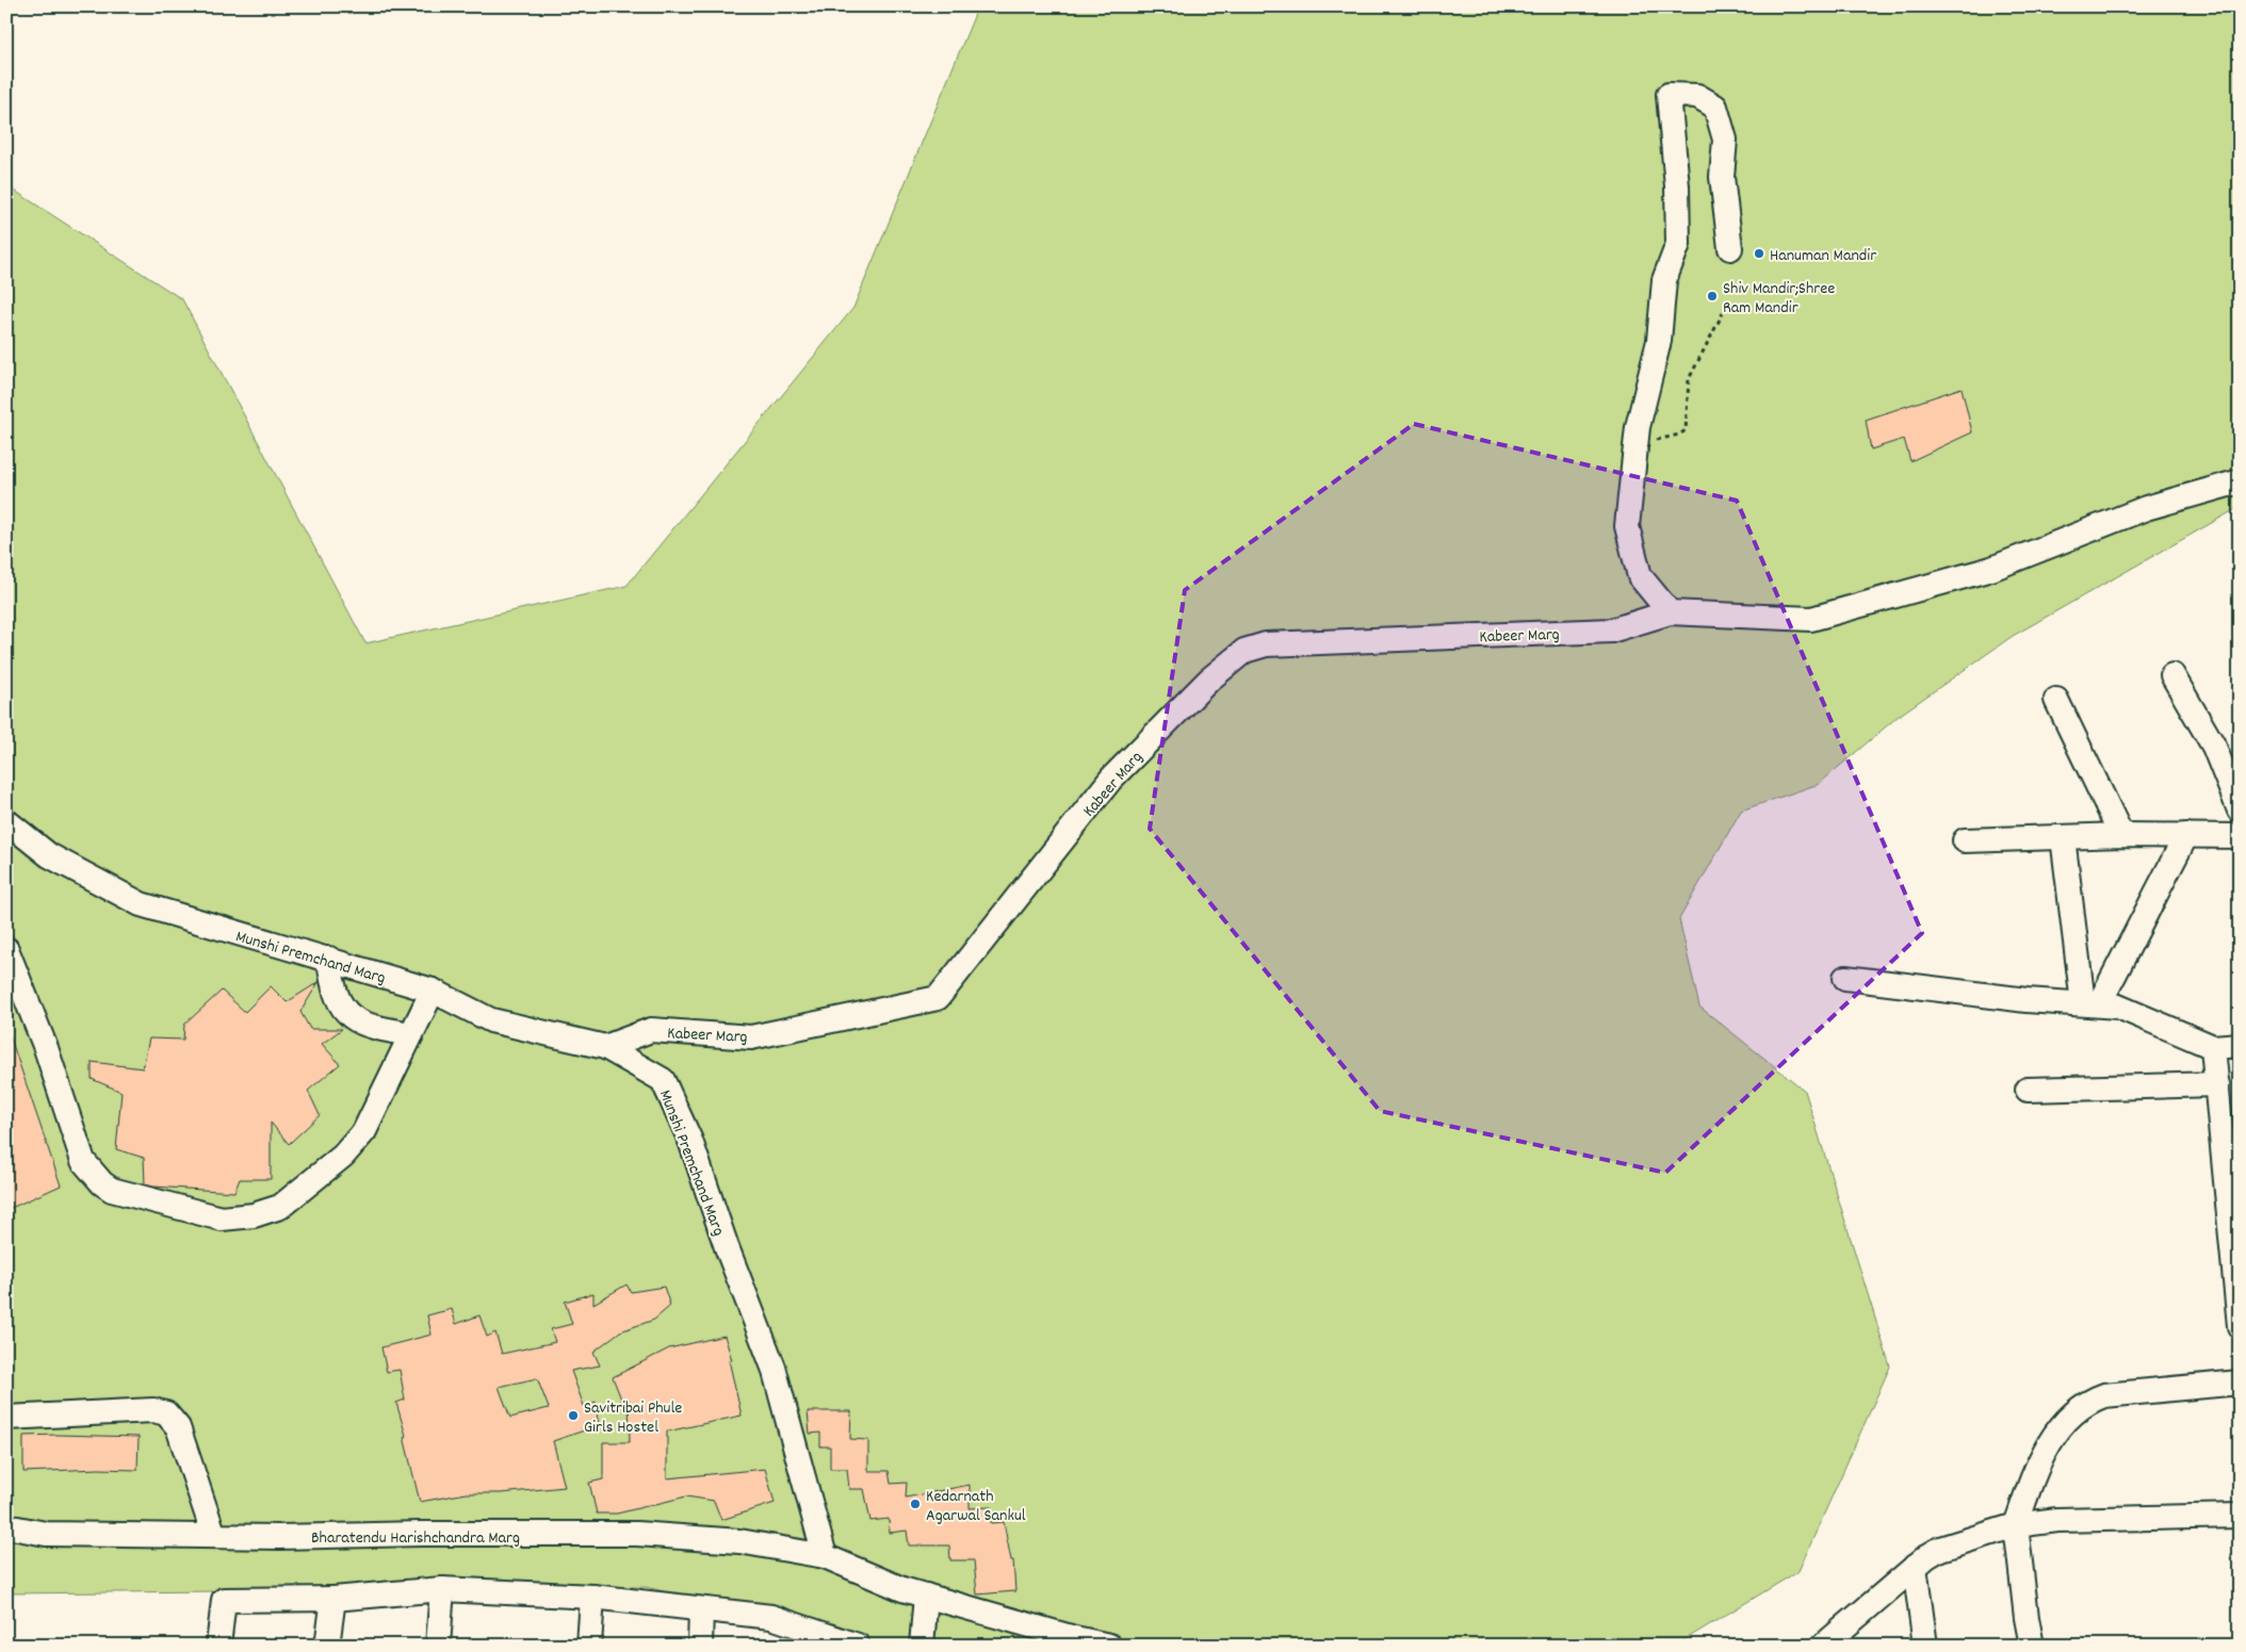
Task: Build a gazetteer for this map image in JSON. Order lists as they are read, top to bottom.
{
  "streets": {
    "street": ["Kabeer Marg", "Munshi Premchand Marg", "Bharatendu Harishchandra Marg"]
  },
  "crossings": [
    ["Kabeer Marg", "Munshi Premchand Marg"],
    ["Munshi Premchand Marg", "Bharatendu Harishchandra Marg"]
  ],
  "places": [
    "Hanuman Mandir",
    "Shiv Mandir;Shree Ram Mandir",
    "Savitribai Phule Girls Hostel",
    "Kedarnath Agarwal Sankul"
  ]
}
